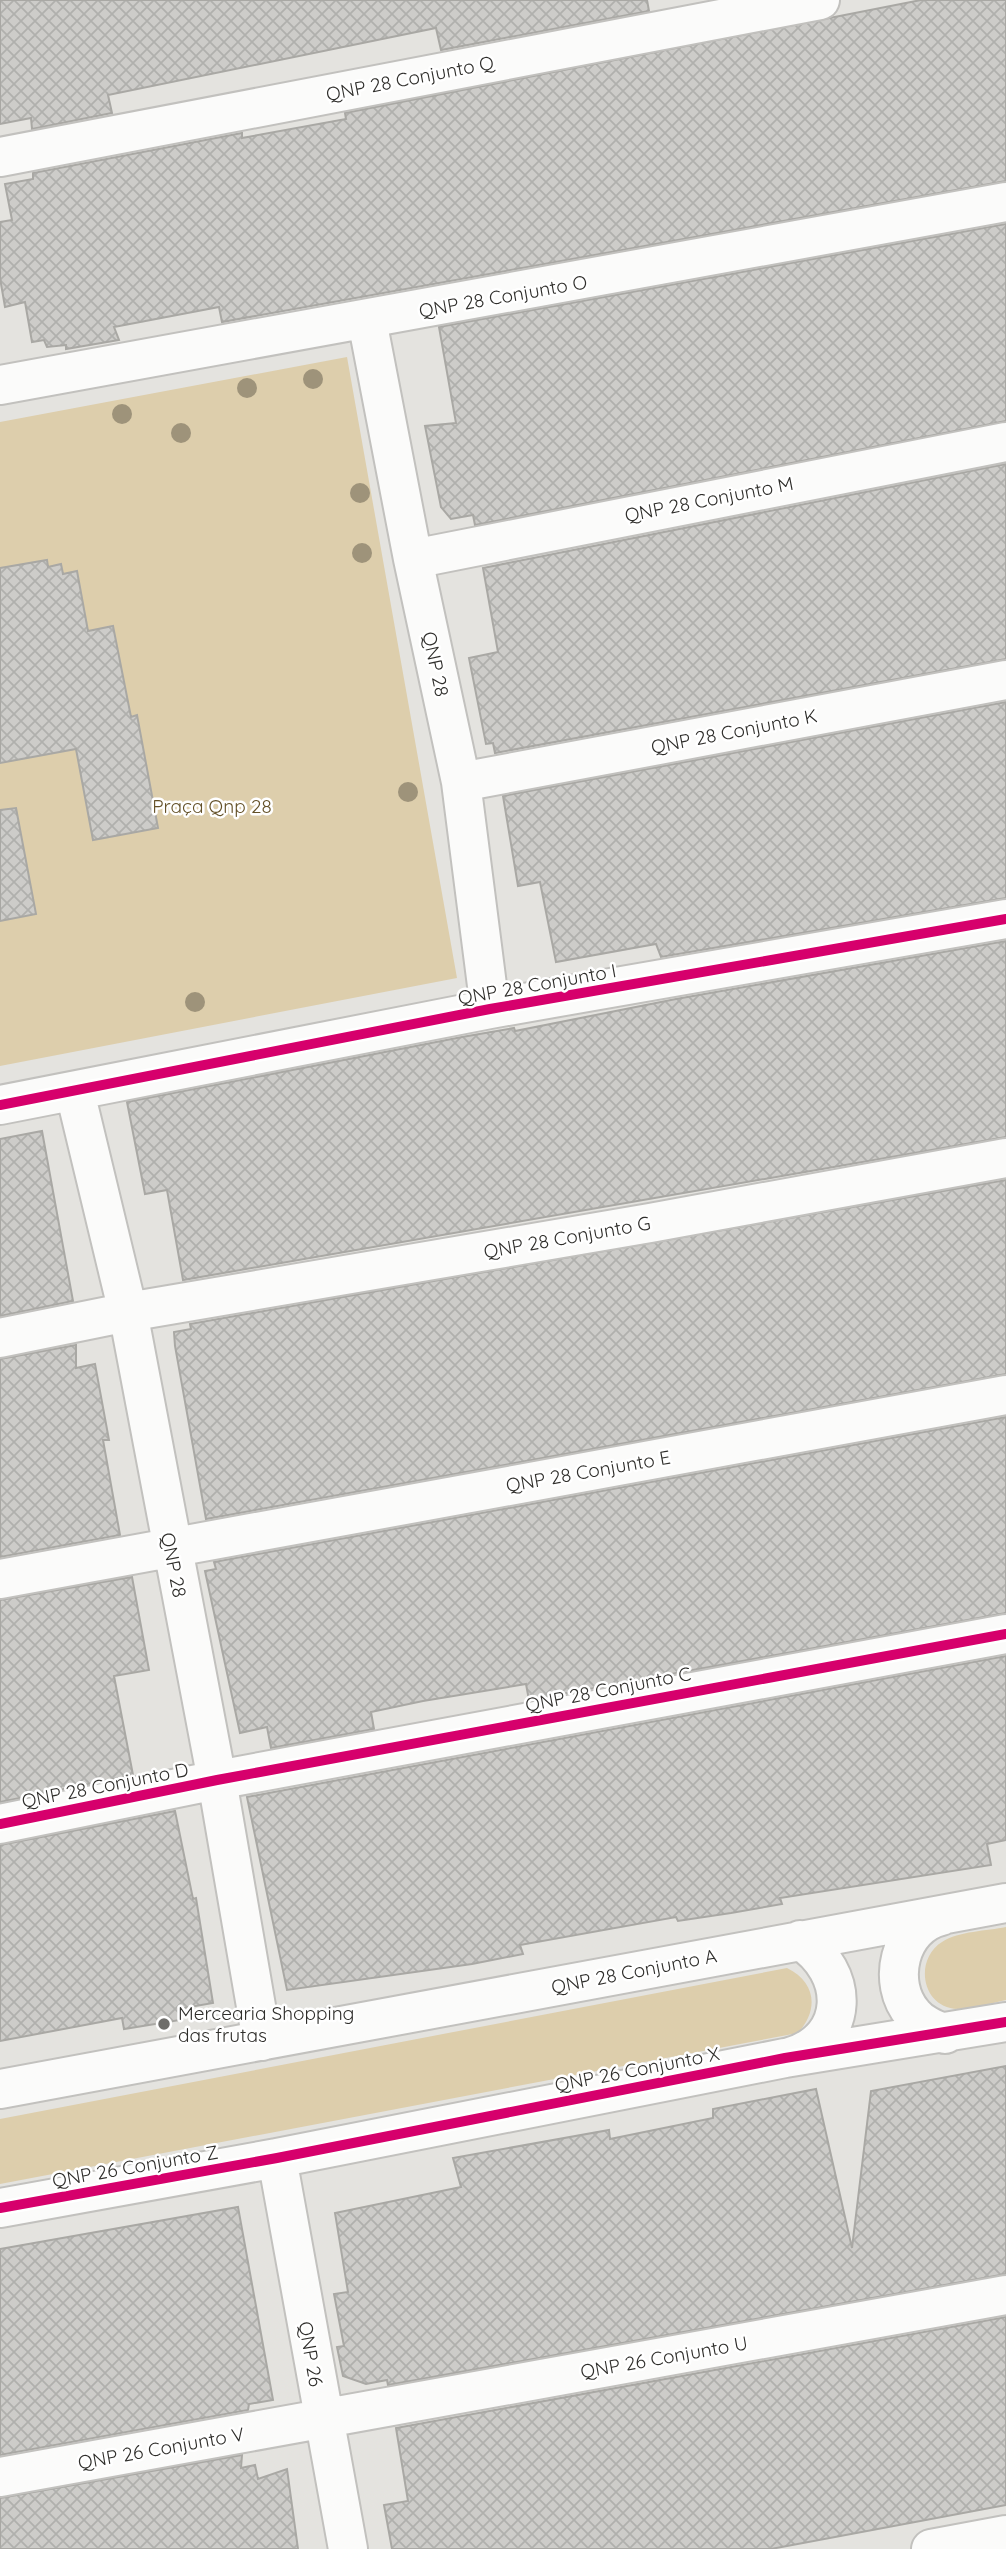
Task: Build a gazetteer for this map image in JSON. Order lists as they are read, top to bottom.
{
  "streets": {
    "street": [
      "QNP 28 Conjunto Q",
      "QNP 28 Conjunto O",
      "QNP 28 Conjunto M",
      "QNP 28",
      "QNP 28 Conjunto K",
      "QNP 28 Conjunto I",
      "QNP 28 Conjunto G",
      "QNP 28 Conjunto E",
      "QNP 28 Conjunto C",
      "QNP 28 Conjunto D",
      "QNP 28 Conjunto A",
      "QNP 26 Conjunto X",
      "QNP 26 Conjunto Z",
      "QNP 26",
      "QNP 26 Conjunto U",
      "QNP 26 Conjunto V"
    ]
  },
  "crossings": [
    ["QNP 28 Conjunto O", "QNP 28"],
    ["QNP 28 Conjunto M", "QNP 28"],
    ["QNP 28", "QNP 28 Conjunto K"],
    ["QNP 28", "QNP 28 Conjunto I"],
    ["QNP 28", "QNP 28 Conjunto G"],
    ["QNP 28", "QNP 28 Conjunto E"],
    ["QNP 28", "QNP 28 Conjunto C"],
    ["QNP 28", "QNP 28 Conjunto D"],
    ["QNP 28", "QNP 28 Conjunto A"],
    ["QNP 28 Conjunto C", "QNP 28 Conjunto D"],
    ["QNP 26 Conjunto X", "QNP 26 Conjunto Z"],
    ["QNP 26 Conjunto X", "QNP 26"],
    ["QNP 26 Conjunto Z", "QNP 26"],
    ["QNP 26", "QNP 26 Conjunto U"],
    ["QNP 26", "QNP 26 Conjunto V"],
    ["QNP 26 Conjunto U", "QNP 26 Conjunto V"]
  ],
  "parks": ["Praça Qnp 28"],
  "places": ["Mercearia Shopping das frutas"]
}
